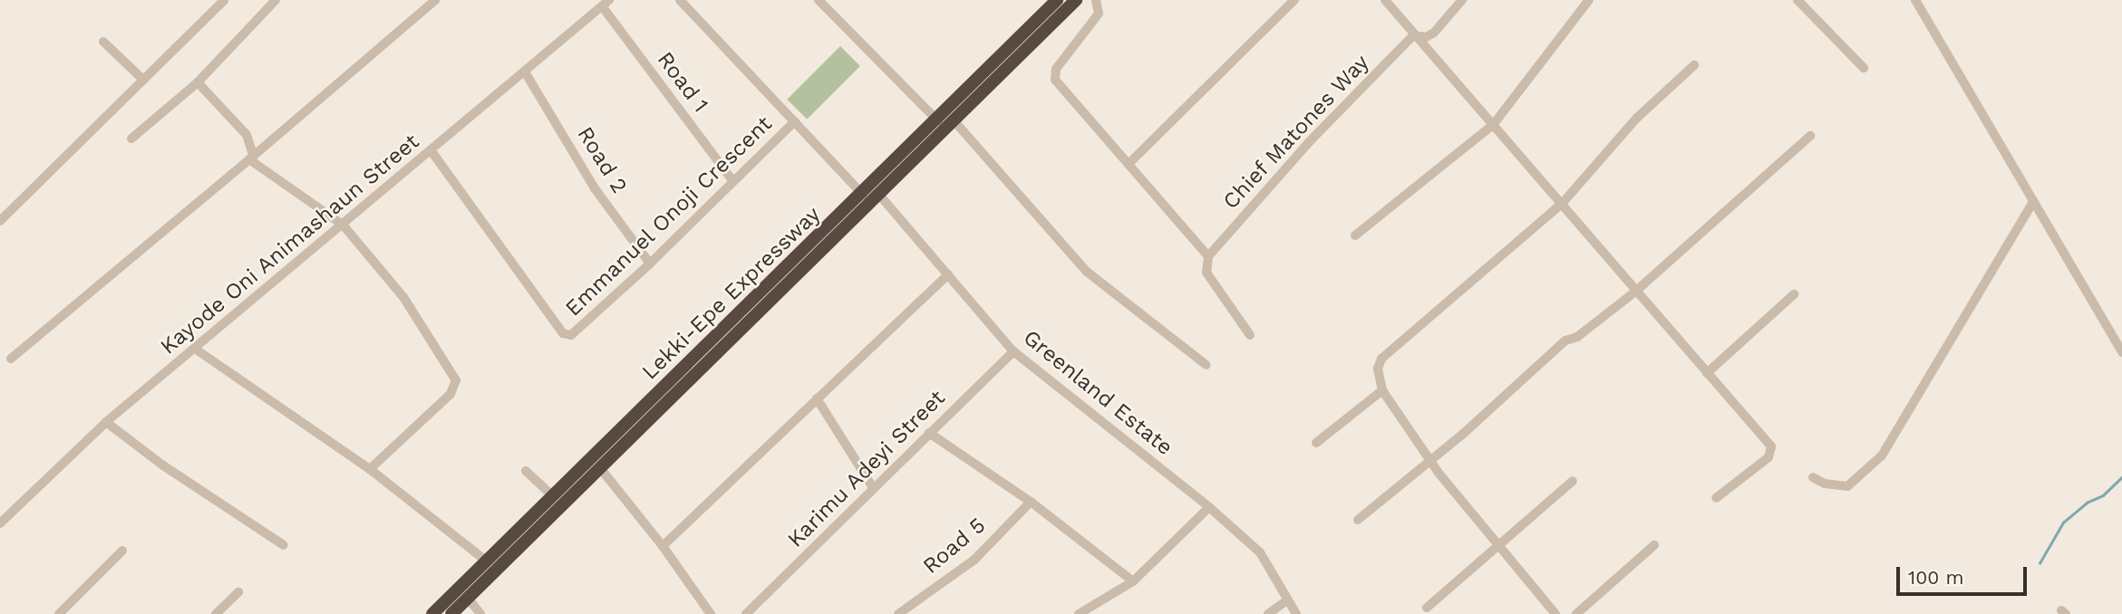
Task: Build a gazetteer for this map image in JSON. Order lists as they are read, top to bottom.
{
  "streets": {
    "highway": ["Lekki-Epe Expressway"],
    "street": [
      "Road 1",
      "Chief Matones Way",
      "Road 2",
      "Emmanuel Onoji Crescent",
      "Kayode Oni Animashaun Street",
      "Greenland Estate",
      "Karimu Adeyi Street",
      "Road 5"
    ]
  },
  "crossings": [
    ["Road 1", "Emmanuel Onoji Crescent"],
    ["Road 1", "Kayode Oni Animashaun Street"],
    ["Road 2", "Emmanuel Onoji Crescent"],
    ["Road 2", "Kayode Oni Animashaun Street"],
    ["Emmanuel Onoji Crescent", "Kayode Oni Animashaun Street"],
    ["Lekki-Epe Expressway", "Greenland Estate"],
    ["Greenland Estate", "Karimu Adeyi Street"]
  ],
  "scale_bar": "100 m"
}
